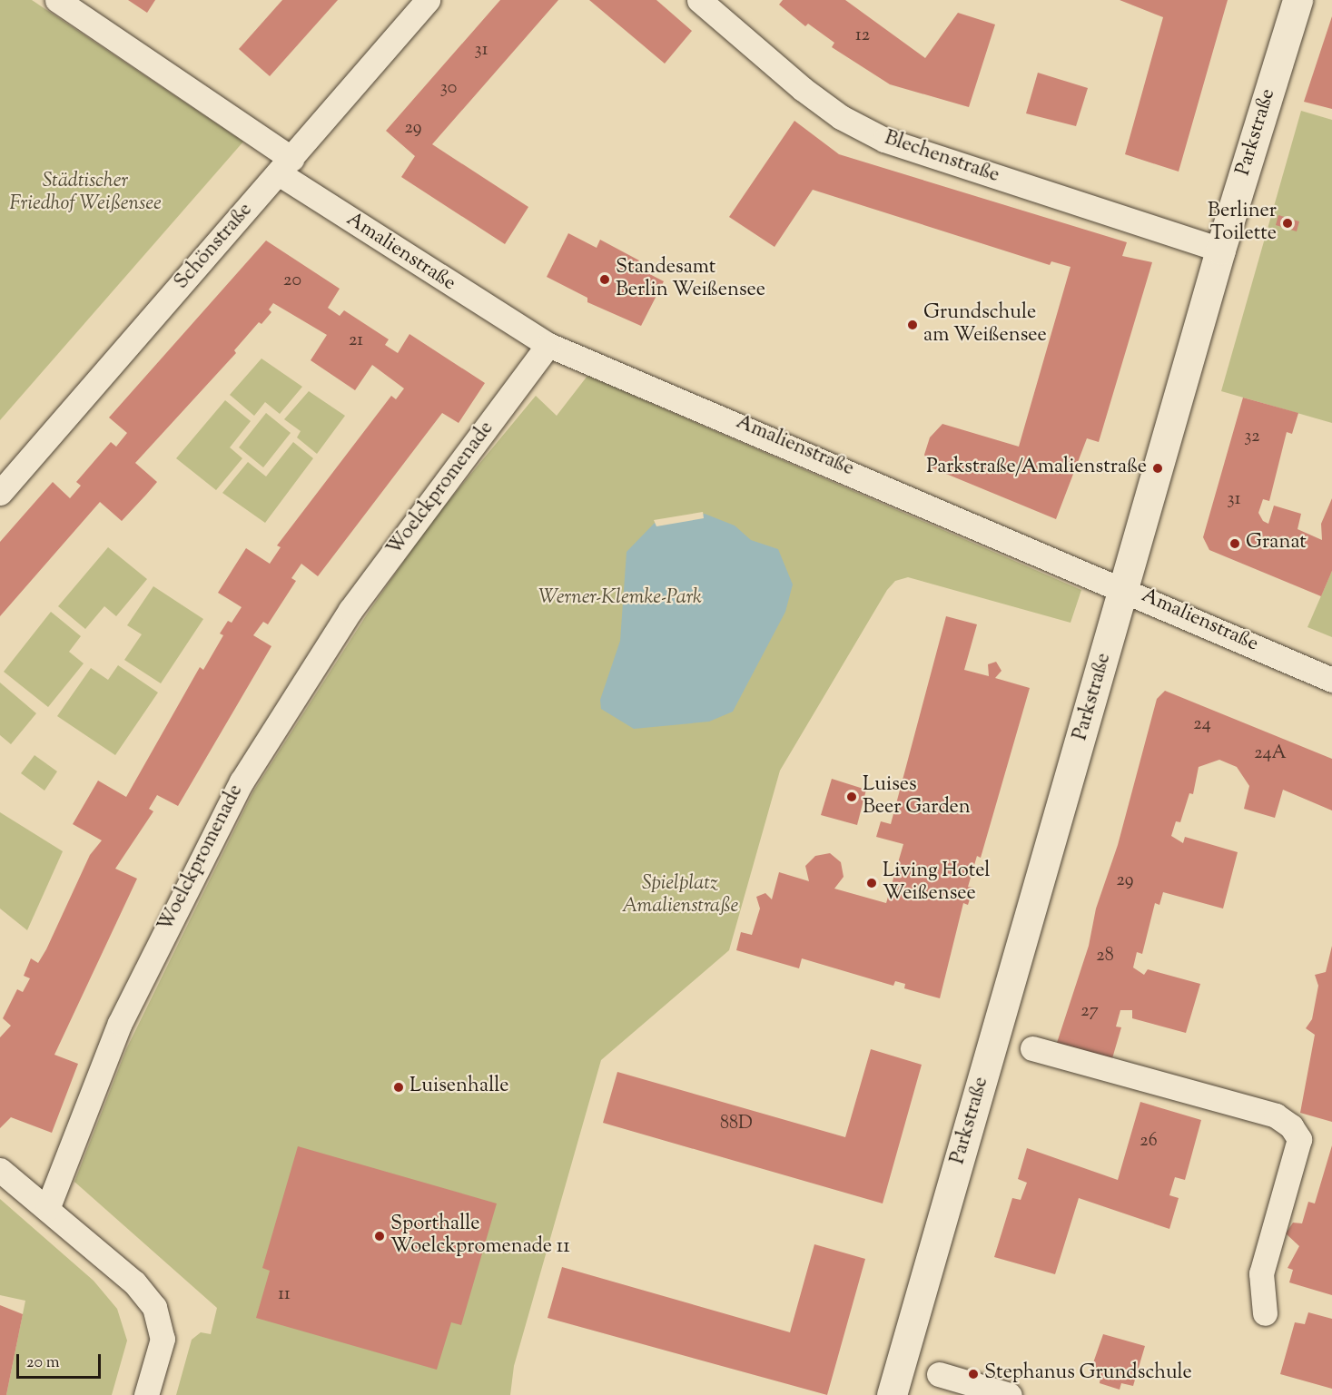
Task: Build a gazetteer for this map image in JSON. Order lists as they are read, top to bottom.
{
  "streets": {
    "street": [
      "Parkstraße",
      "Blechenstraße",
      "Schönstraße",
      "Amalienstraße",
      "Woelckpromenade"
    ]
  },
  "crossings": [
    ["Parkstraße", "Blechenstraße"],
    ["Parkstraße", "Amalienstraße"],
    ["Schönstraße", "Amalienstraße"],
    ["Amalienstraße", "Woelckpromenade"]
  ],
  "parks": ["Städtischer Friedhof Weißensee", "Werner-Klemke-Park", "Spielplatz Amalienstraße"],
  "places": [
    "Berliner Toilette",
    "Standesamt Berlin Weißensee",
    "Grundschule am Weißensee",
    "Parkstraße/Amalienstraße",
    "Granat",
    "Luises Beer Garden",
    "Living Hotel Weißensee",
    "Luisenhalle",
    "Sporthalle Woelckpromenade 11",
    "Stephanus Grundschule"
  ],
  "house_numbers": [
    "12",
    "31",
    "30",
    "29",
    "20",
    "21",
    "32",
    "31",
    "24",
    "24A",
    "29",
    "28",
    "27",
    "88D",
    "26",
    "11"
  ],
  "scale_bar": "20 m"
}
